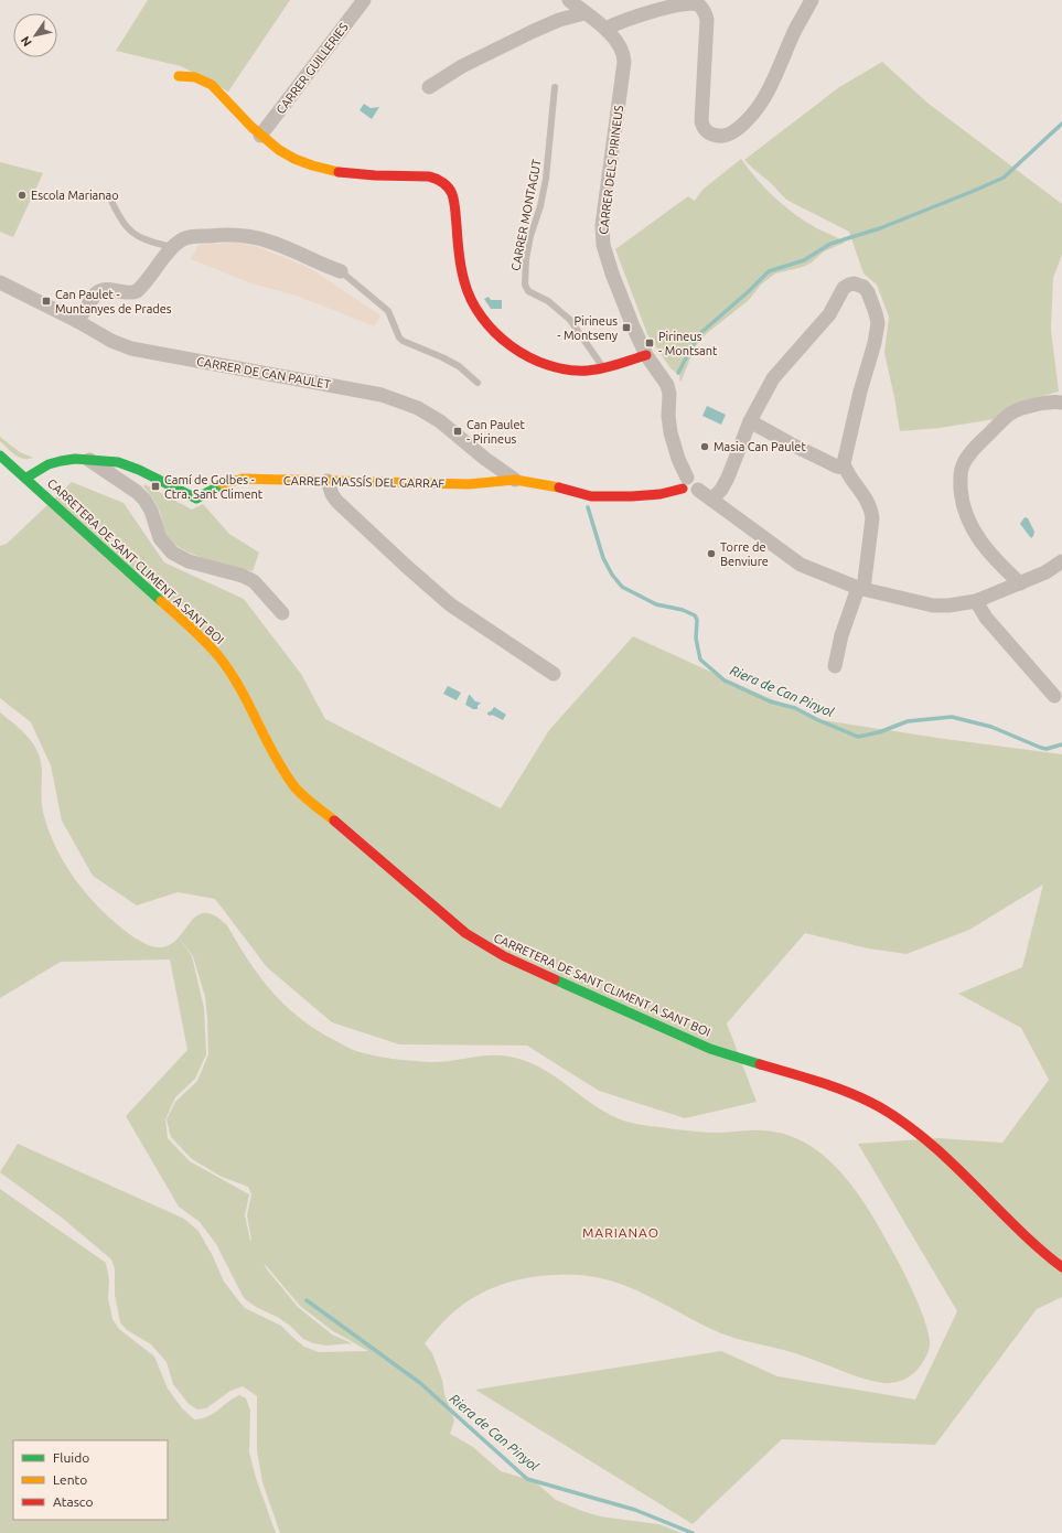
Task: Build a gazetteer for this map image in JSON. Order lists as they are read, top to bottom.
{
  "streets": {
    "street": [
      "CARRER GUILLERIES",
      "CARRER DELS PIRINEUS",
      "CARRER DE CAN PAULET",
      "CARRER MASSÍS DEL GARRAF",
      "CARRETERA DE SANT CLIMENT A SANT BOI"
    ],
    "lane": ["CARRER MONTAGUT"]
  },
  "crossings": [
    ["CARRER DELS PIRINEUS", "CARRER DE CAN PAULET"],
    ["CARRER DE CAN PAULET", "CARRER MASSÍS DEL GARRAF"]
  ],
  "districts": ["MARIANAO"],
  "water": ["Riera de Can Pinyol"],
  "places": {
    "other": ["Escola Marianao", "Masia Can Paulet", "Torre de Benviure"],
    "transit": [
      "Can Paulet - Muntanyes de Prades",
      "Pirineus - Montseny",
      "Pirineus - Montsant",
      "Can Paulet - Pirineus",
      "Camí de Golbes - Ctra. Sant Climent"
    ]
  },
  "legend": ["Fluido", "Lento", "Atasco"],
  "north": "bottom left"
}
